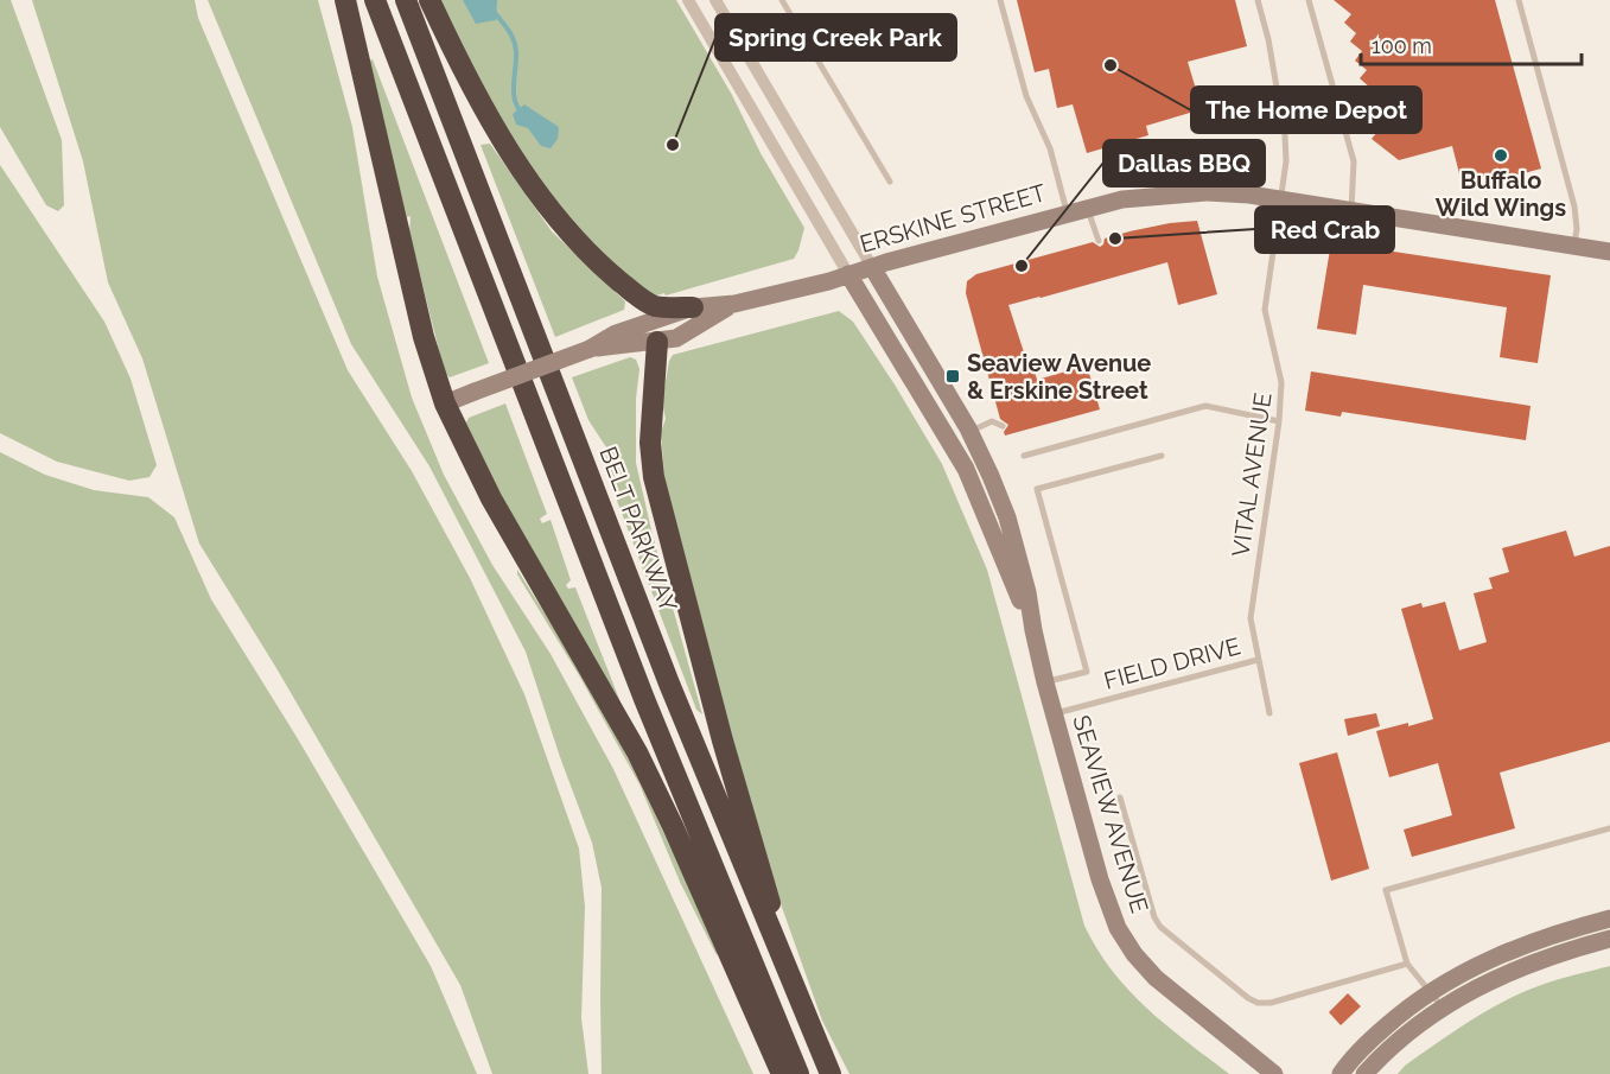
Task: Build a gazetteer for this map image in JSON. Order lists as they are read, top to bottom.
{
  "streets": {
    "highway": ["BELT PARKWAY"],
    "main road": ["ERSKINE STREET", "SEAVIEW AVENUE"],
    "lane": ["VITAL AVENUE", "FIELD DRIVE"]
  },
  "crossings": [
    ["ERSKINE STREET", "VITAL AVENUE"],
    ["ERSKINE STREET", "SEAVIEW AVENUE"],
    ["VITAL AVENUE", "FIELD DRIVE"],
    ["FIELD DRIVE", "SEAVIEW AVENUE"]
  ],
  "places": {
    "other": [
      "The Home Depot",
      "Spring Creek Park",
      "Buffalo Wild Wings",
      "Red Crab",
      "Dallas BBQ"
    ],
    "transit": ["Seaview Avenue & Erskine Street"]
  },
  "scale_bar": "100 m"
}
